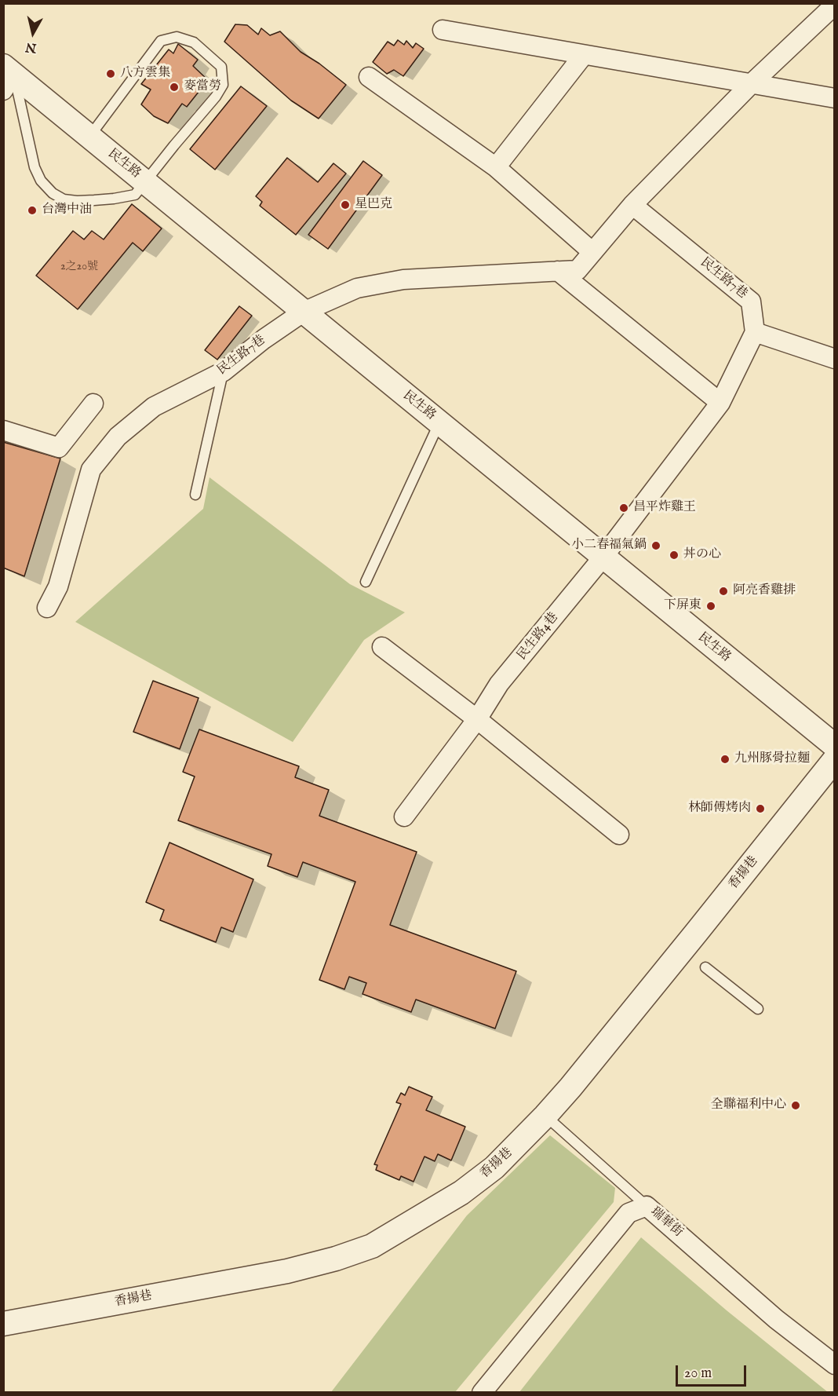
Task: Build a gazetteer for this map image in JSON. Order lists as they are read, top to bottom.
{
  "streets": {
    "street": [
      "民生路",
      "民生路7巷",
      "民生路4巷",
      "香揚巷",
      "瑞華街"
    ]
  },
  "crossings": [
    ["民生路", "民生路7巷"],
    ["民生路", "民生路4巷"]
  ],
  "places": [
    "八方雲集",
    "麥當勞",
    "星巴克",
    "台灣中油",
    "昌平炸雞王",
    "小二春福氣鍋",
    "丼の心",
    "阿亮香雞排",
    "下屏東",
    "九州豚骨拉麵",
    "林師傅烤肉",
    "全聯福利中心"
  ],
  "house_numbers": ["2之20號"],
  "scale_bar": "20 m",
  "north": "bottom"
}
